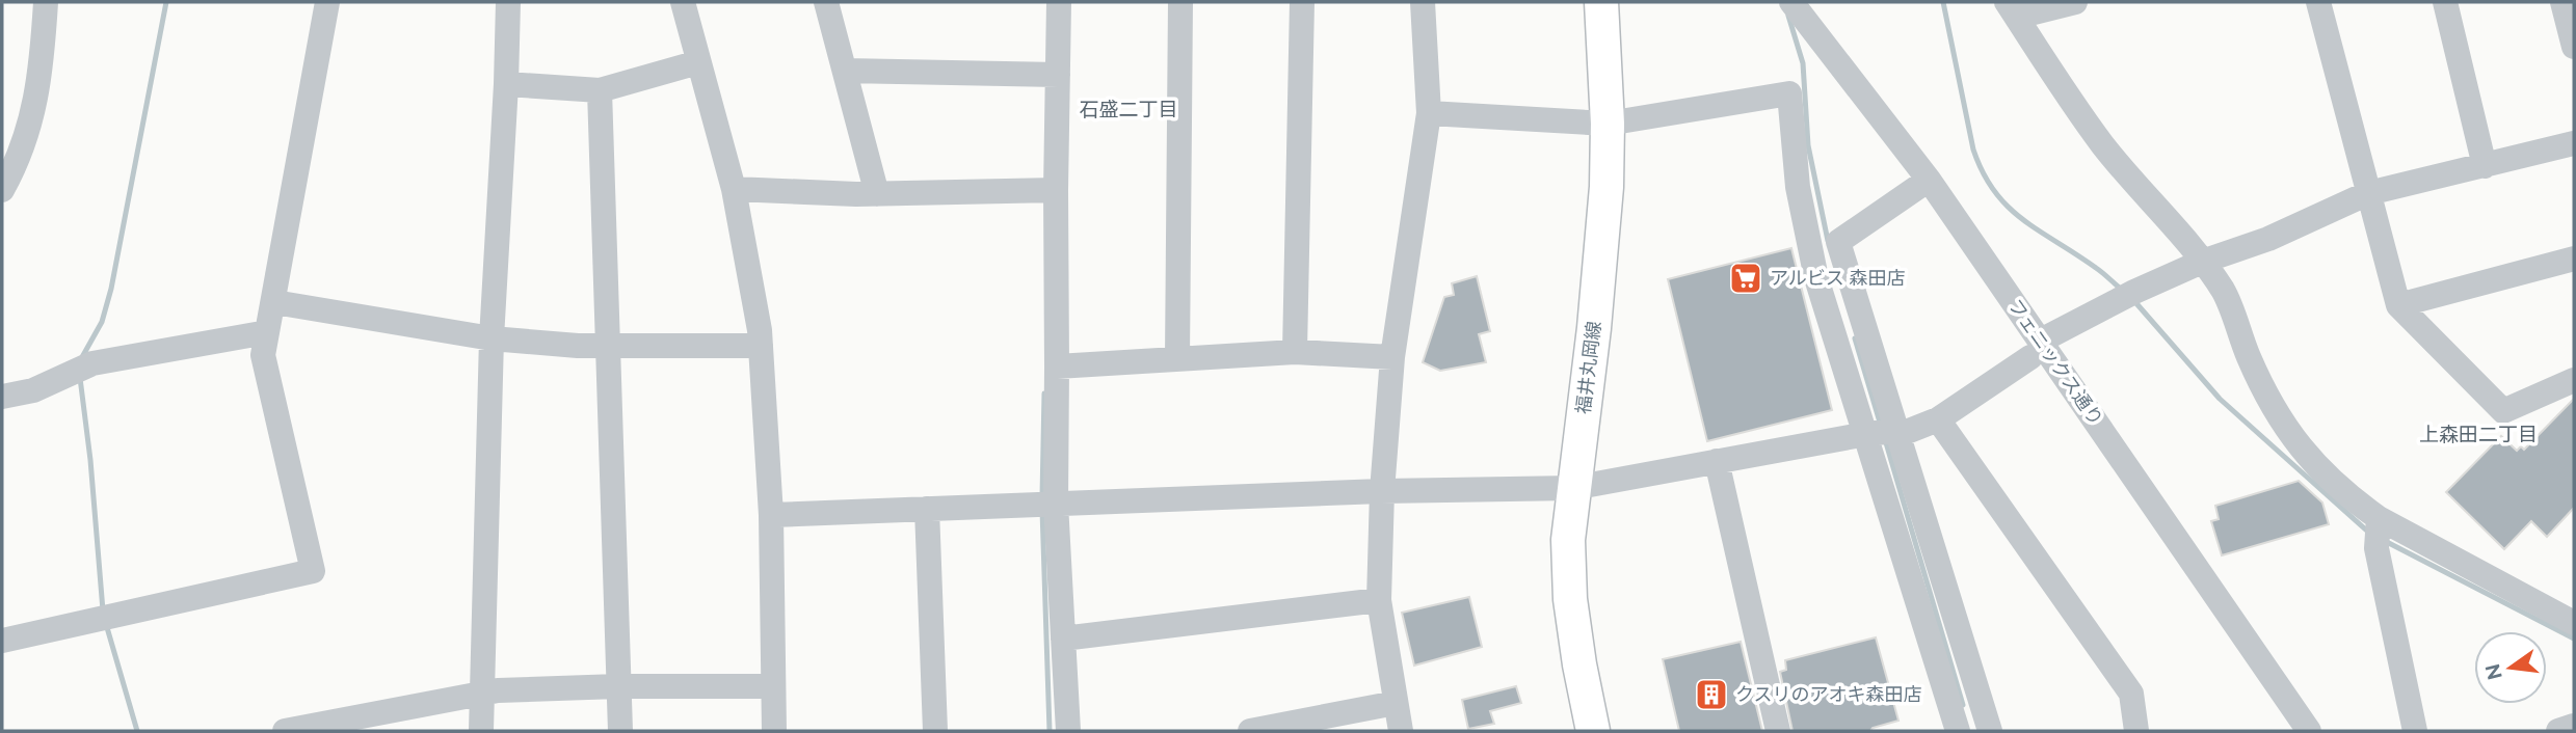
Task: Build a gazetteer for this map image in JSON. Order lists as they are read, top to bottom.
{
  "streets": {
    "main road": ["福井丸岡線"],
    "street": ["フェニックス通り"]
  },
  "districts": ["石盛二丁目", "上森田二丁目"],
  "places": {
    "supermarket": ["アルビス 森田店"],
    "building": ["クスリのアオキ森田店"]
  },
  "north": "left"
}
